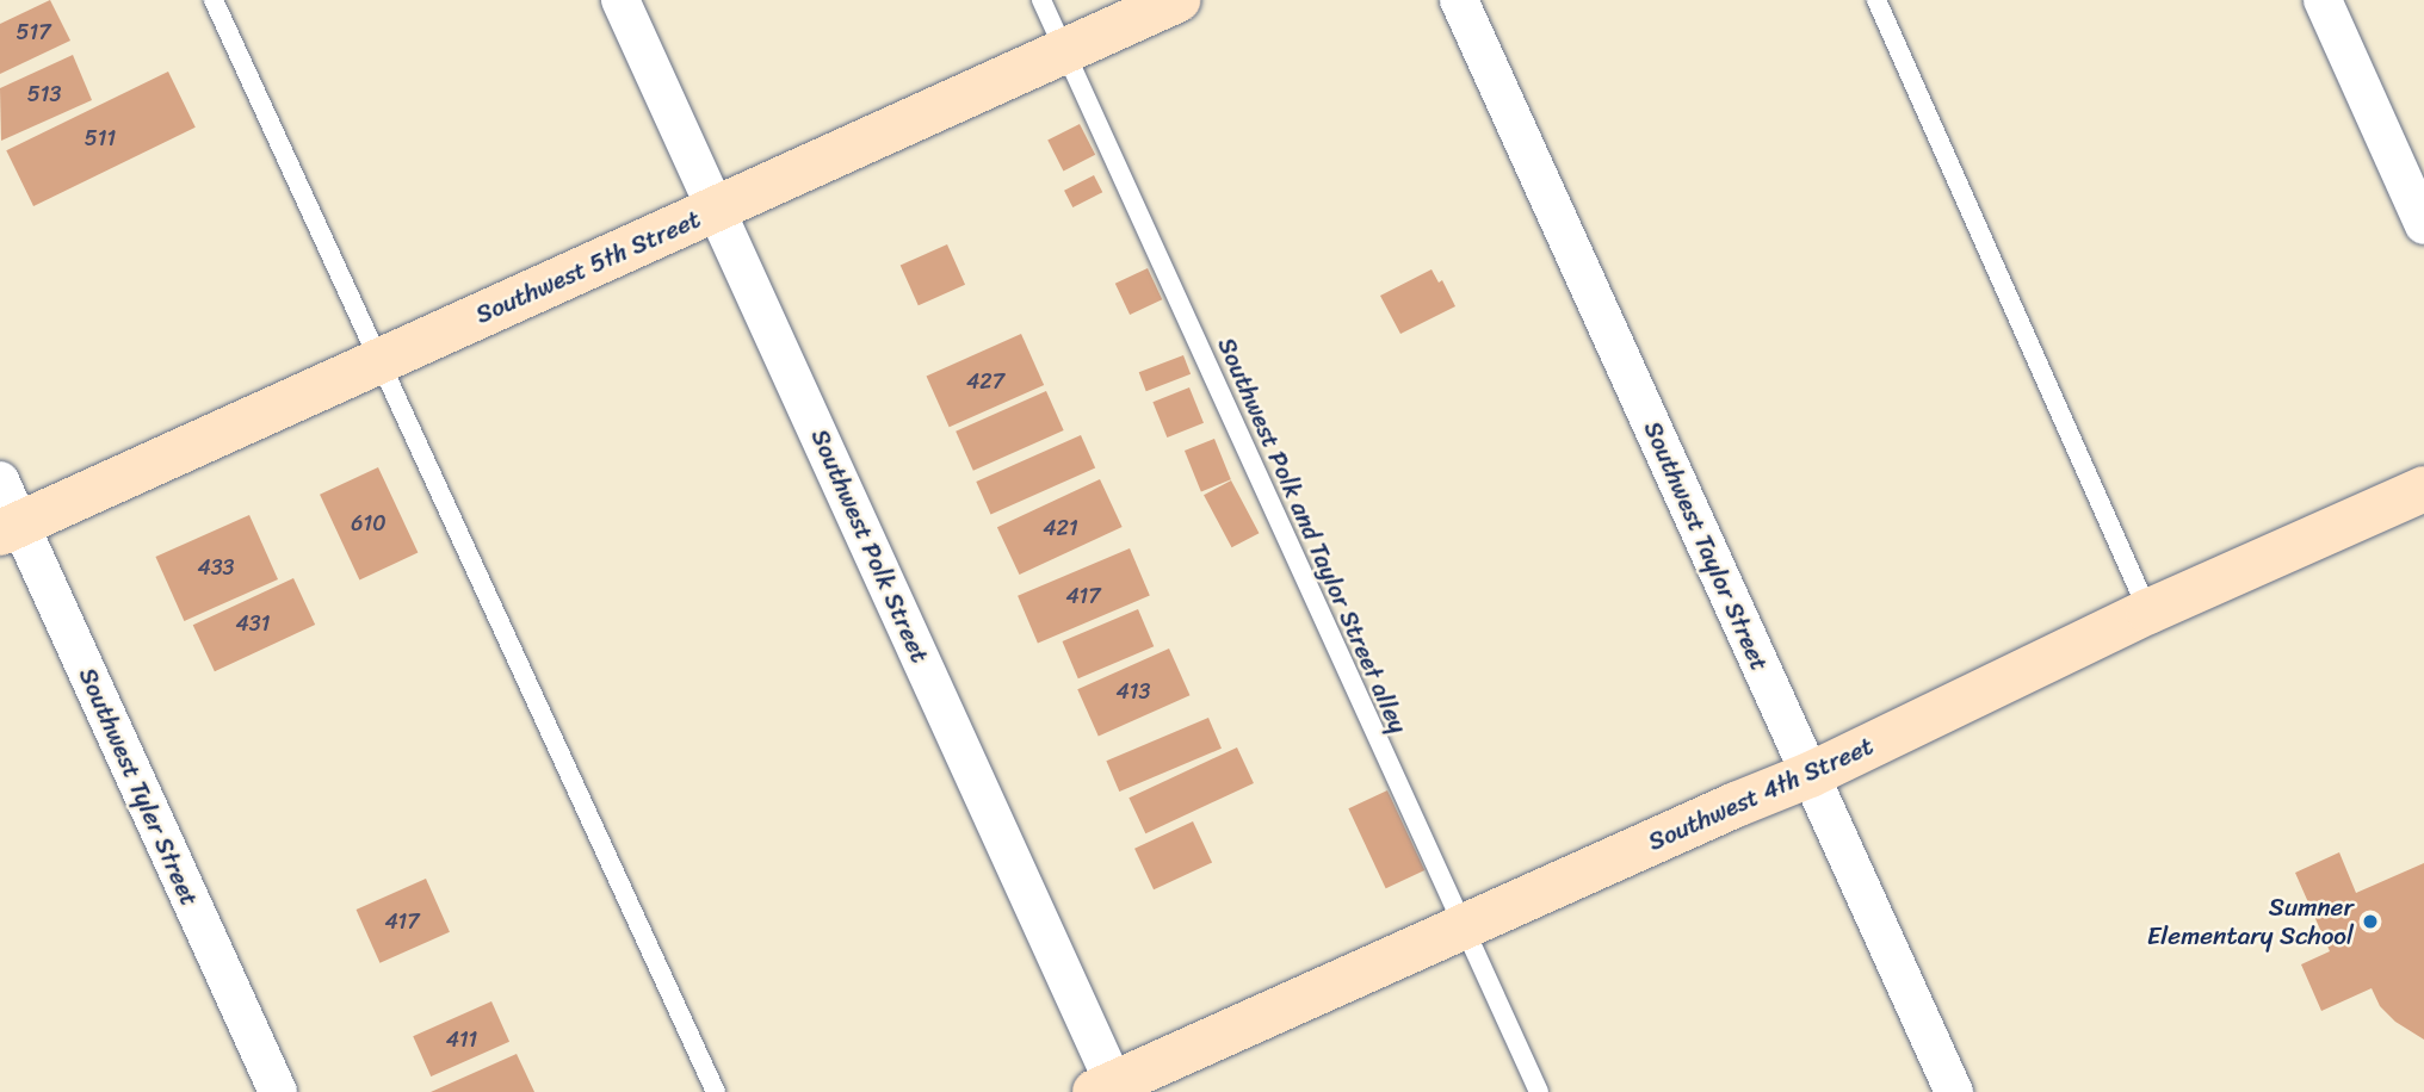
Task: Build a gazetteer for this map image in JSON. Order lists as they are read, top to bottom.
{
  "streets": {
    "street": [
      "Southwest 5th Street",
      "Southwest Polk Street",
      "Southwest Taylor Street",
      "Southwest Tyler Street",
      "Southwest 4th Street"
    ],
    "lane": ["Southwest Polk and Taylor Street alley"]
  },
  "crossings": [
    ["Southwest 5th Street", "Southwest Polk and Taylor Street alley"],
    ["Southwest 5th Street", "Southwest Polk Street"],
    ["Southwest 5th Street", "Southwest Tyler Street"],
    ["Southwest Polk and Taylor Street alley", "Southwest 4th Street"],
    ["Southwest Polk Street", "Southwest 4th Street"],
    ["Southwest Taylor Street", "Southwest 4th Street"]
  ],
  "places": ["Sumner Elementary School"],
  "house_numbers": [
    "517",
    "513",
    "511",
    "427",
    "610",
    "421",
    "433",
    "417",
    "431",
    "413",
    "417",
    "411"
  ]
}
